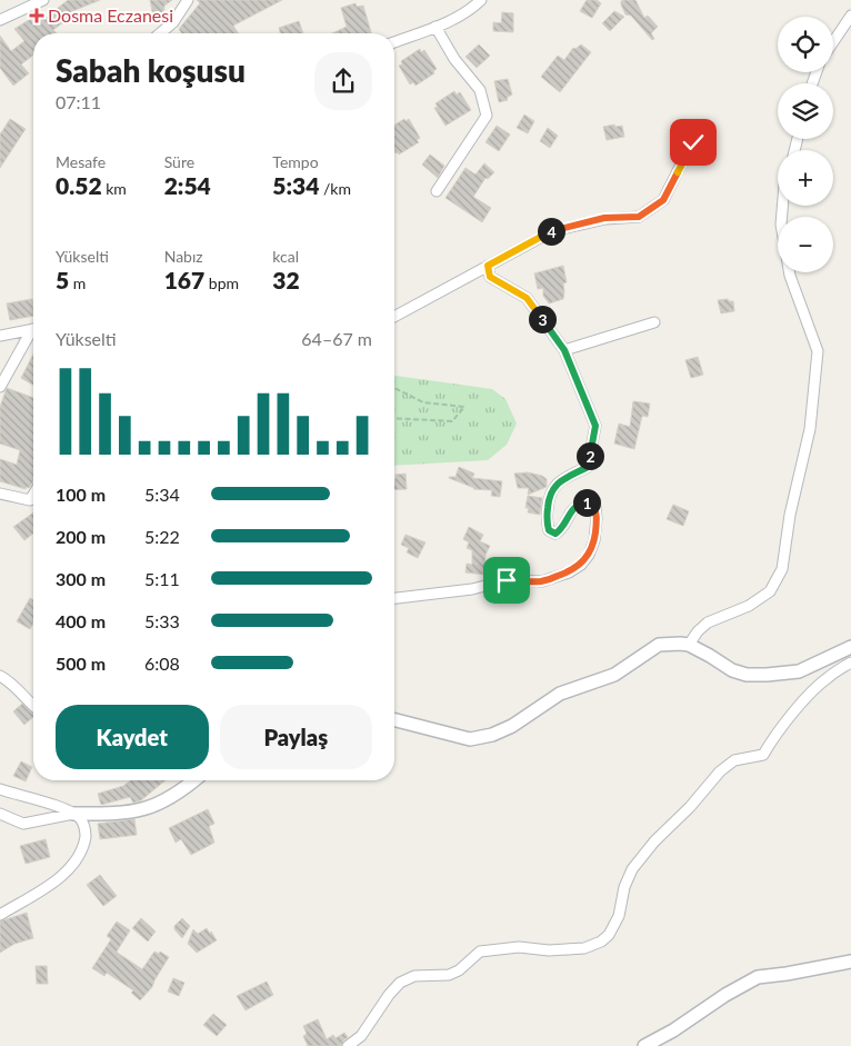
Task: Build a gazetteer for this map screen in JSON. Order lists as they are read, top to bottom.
{
  "places": {
    "health": ["Dosma Eczanesi"]
  },
  "page": {
    "map_buttons": ["+", "−"],
    "heading": ["Sabah koşusu", "07:11"],
    "stats": [
      ["Mesafe", "0.52 km"],
      ["Süre", "2:54"],
      ["Tempo", "5:34 /km"],
      ["Yükselti", "5 m"],
      ["Nabız", "167 bpm"],
      ["kcal", "32"]
    ],
    "pins": [
      "4",
      "3",
      "2",
      "1"
    ],
    "chart": ["Yükselti", "64–67 m"],
    "list": [
      {
        "name": "100 m",
        "note": "5:34"
      },
      {
        "name": "200 m",
        "note": "5:22"
      },
      {
        "name": "300 m",
        "note": "5:11"
      },
      {
        "name": "400 m",
        "note": "5:33"
      },
      {
        "name": "500 m",
        "note": "6:08"
      }
    ],
    "buttons": ["Kaydet", "Paylaş"]
  }
}
